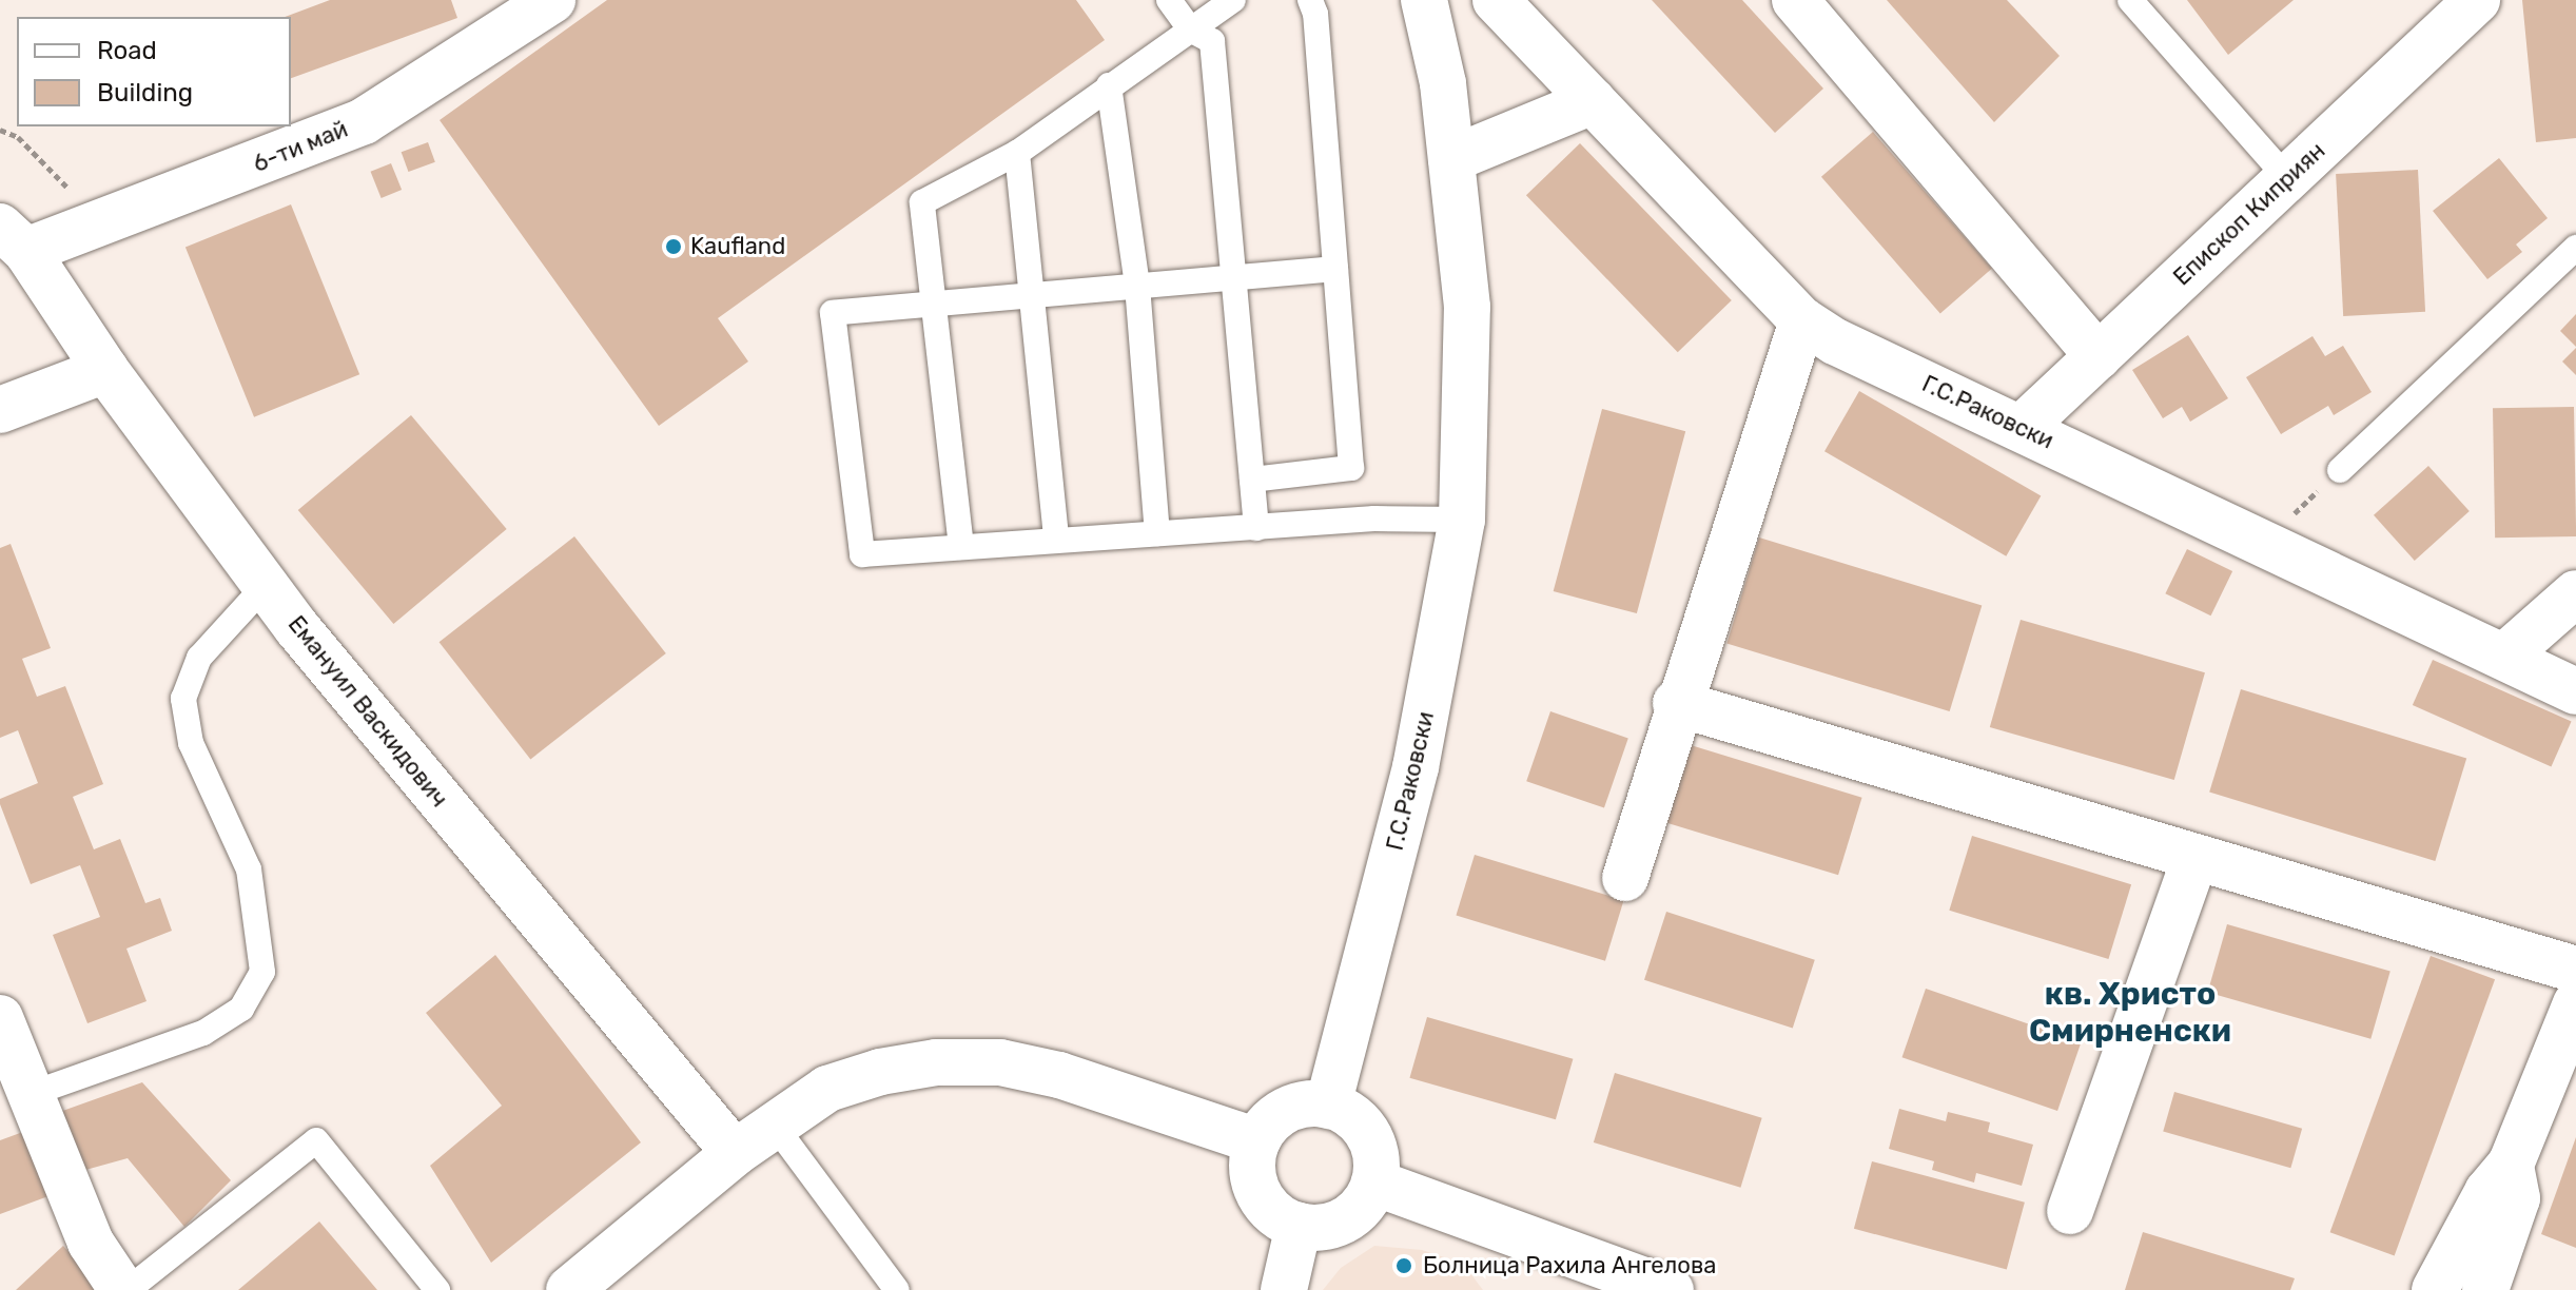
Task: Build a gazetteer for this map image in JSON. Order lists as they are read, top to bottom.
{
  "streets": {
    "street": [
      "6-ти май",
      "Епископ Киприян",
      "Г.С.Раковски",
      "Емануил Васкидович"
    ]
  },
  "crossings": [
    ["6-ти май", "Емануил Васкидович"],
    ["Епископ Киприян", "Г.С.Раковски"]
  ],
  "districts": ["кв. Христо Смирненски"],
  "places": ["Kaufland", "Болница Рахила Ангелова"],
  "legend": ["Road", "Building"]
}
